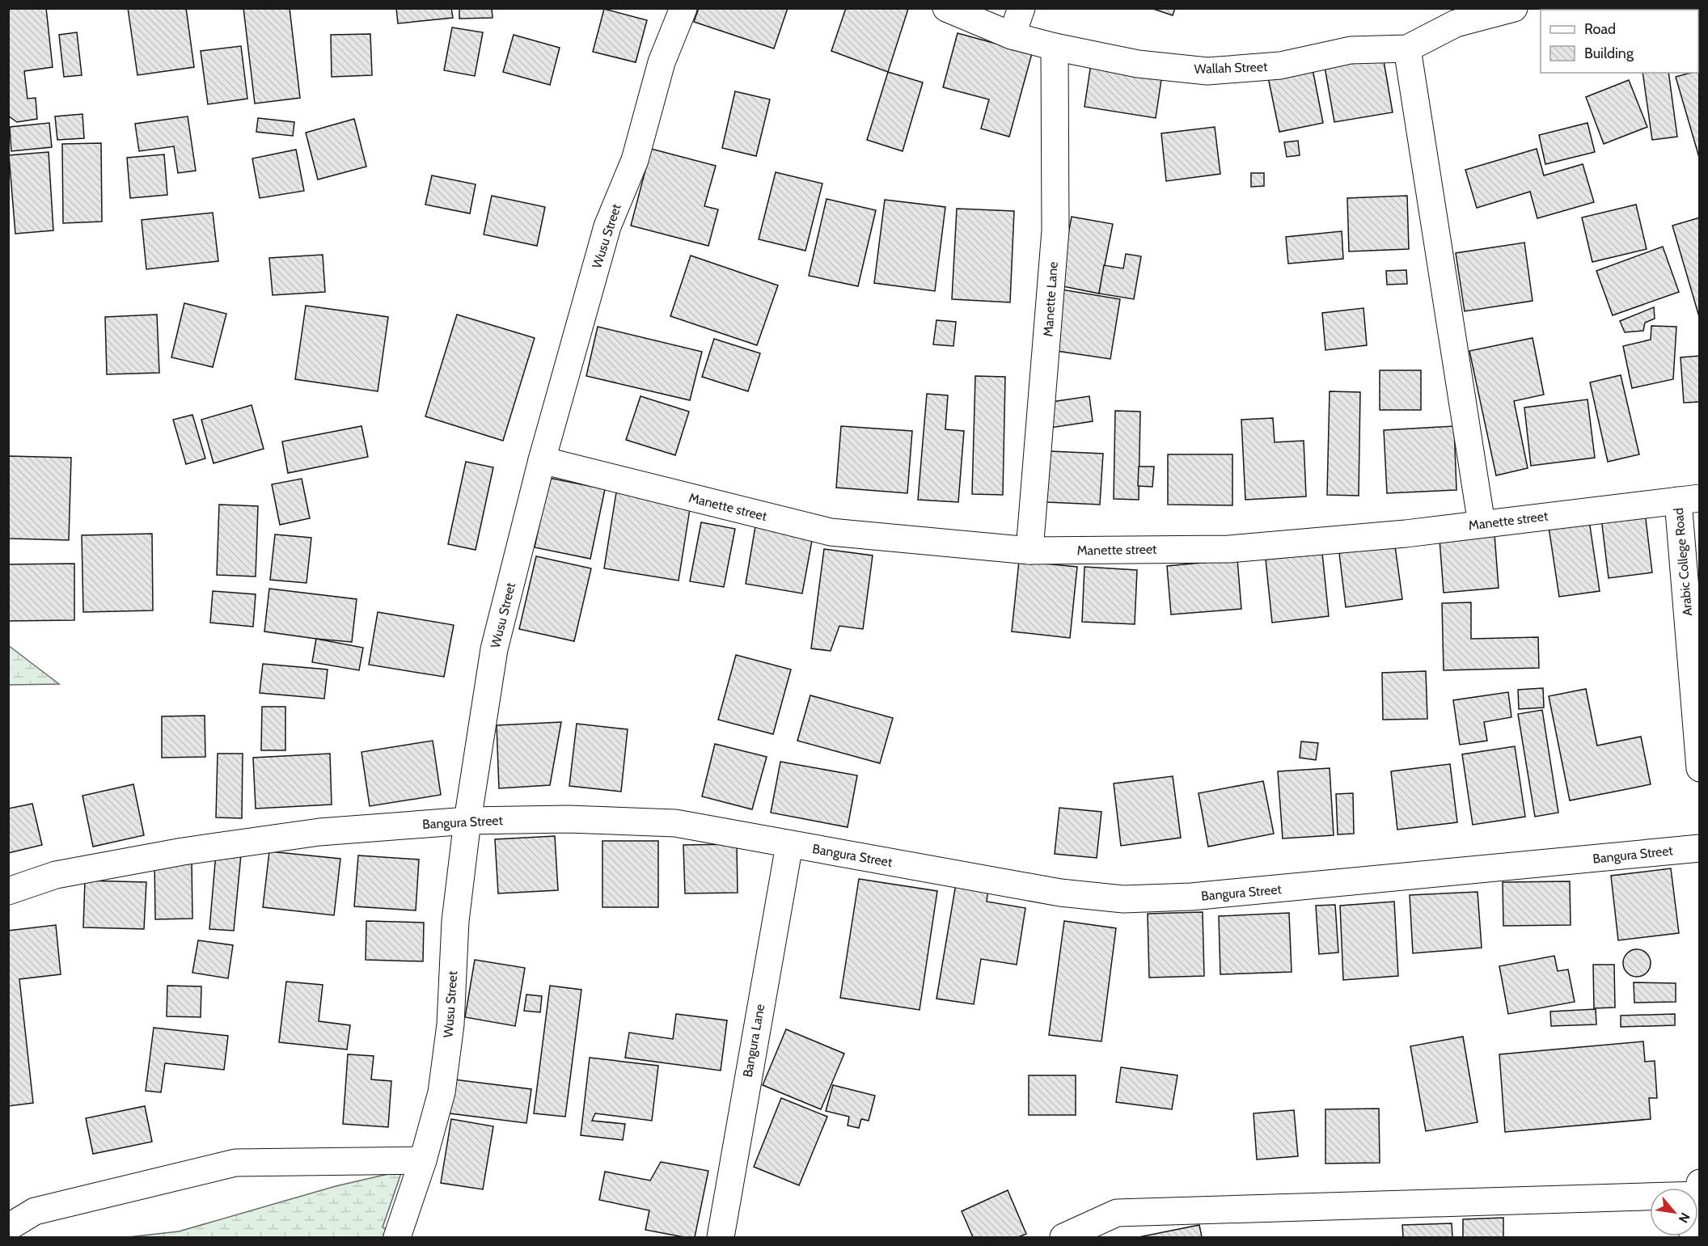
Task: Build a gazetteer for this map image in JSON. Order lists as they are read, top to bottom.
{
  "streets": {
    "street": [
      "Wallah Street",
      "Wusu Street",
      "Manette Lane",
      "Manette street",
      "Arabic College Road",
      "Bangura Street",
      "Bangura Lane"
    ]
  },
  "crossings": [
    ["Wallah Street", "Manette Lane"],
    ["Wusu Street", "Manette street"],
    ["Wusu Street", "Bangura Street"],
    ["Manette Lane", "Manette street"],
    ["Manette street", "Arabic College Road"],
    ["Bangura Street", "Bangura Lane"]
  ],
  "legend": ["Road", "Building"],
  "north": "bottom right"
}
